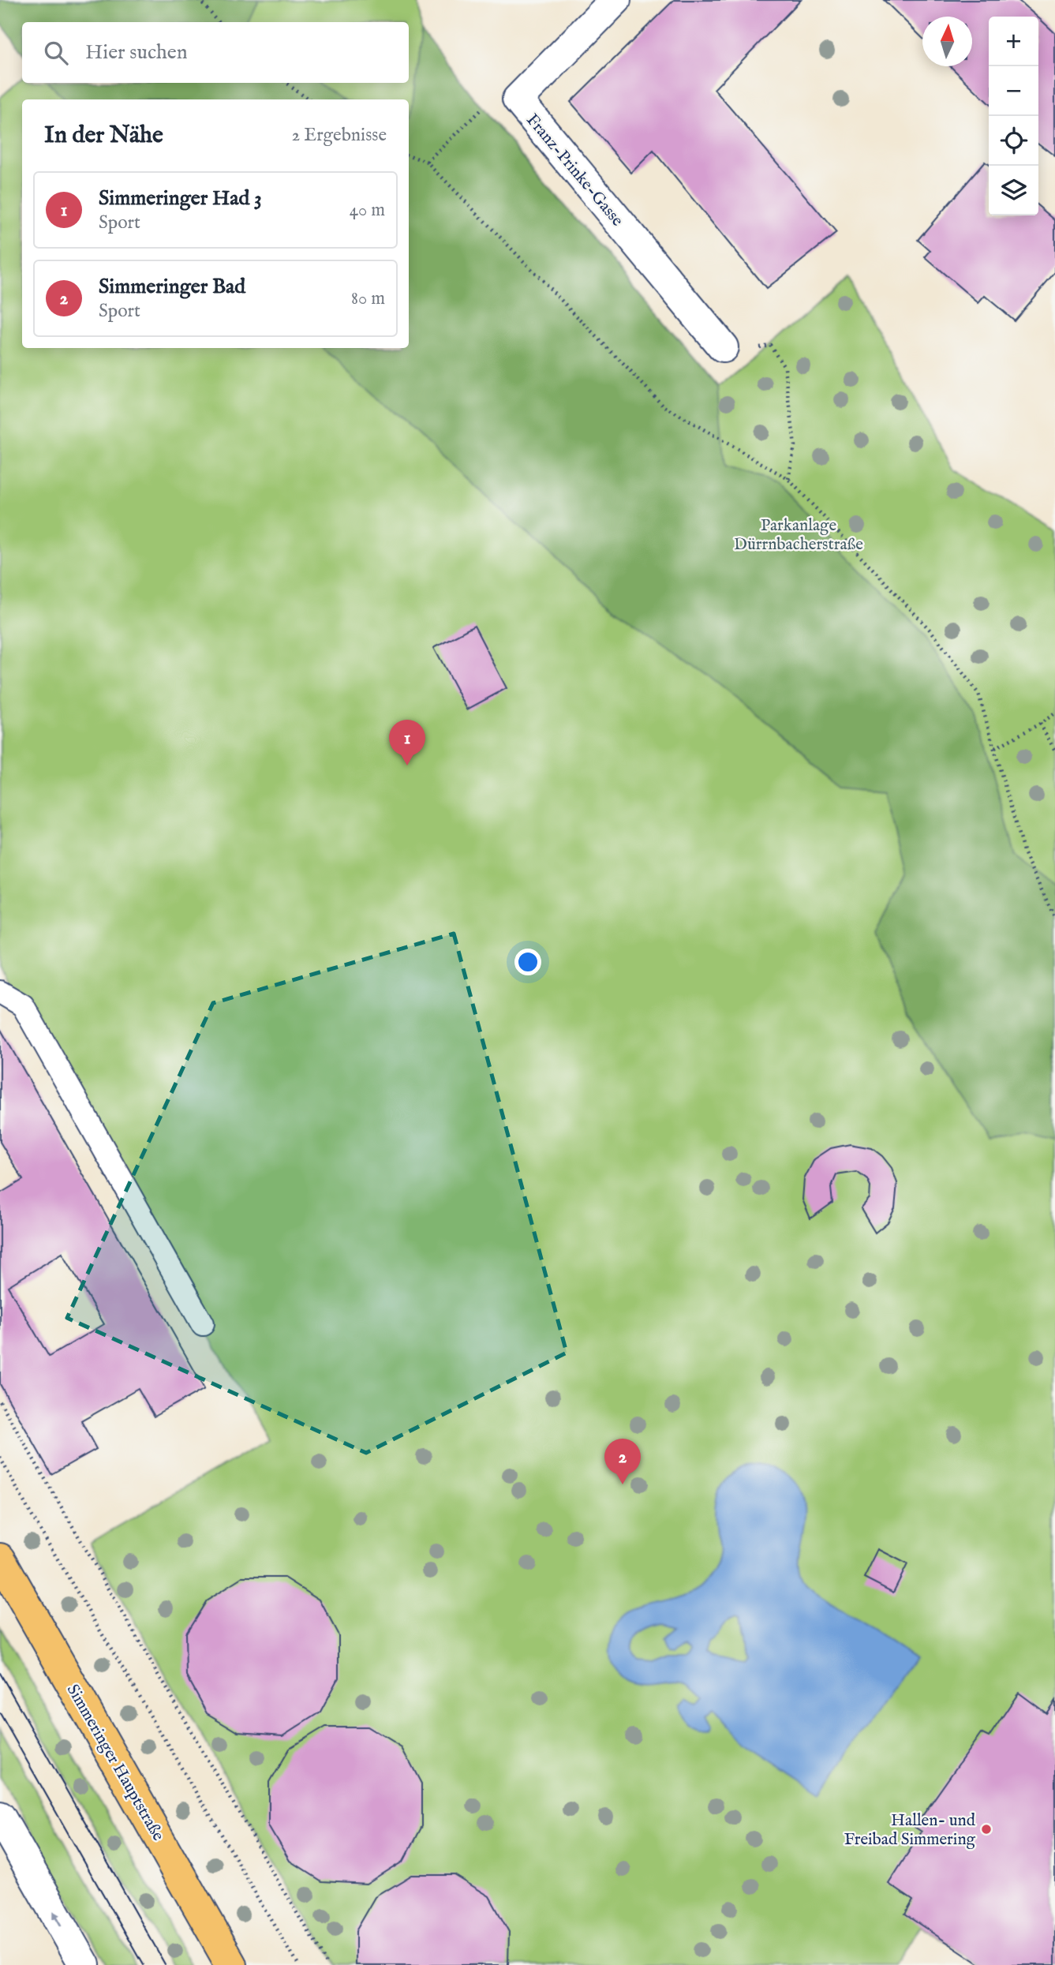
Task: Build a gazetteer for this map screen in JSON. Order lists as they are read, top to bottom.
{
  "streets": {
    "main road": ["Simmeringer Hauptstraße"],
    "street": ["Franz-Prinke-Gasse"]
  },
  "parks": ["Parkanlage Dürrnbacherstraße"],
  "places": ["Hallen- und Freibad Simmering"],
  "north": "top",
  "page": {
    "map_buttons": ["+", "−"],
    "search": "Hier suchen",
    "heading": ["In der Nähe", "2 Ergebnisse"],
    "list": [
      {
        "mark": "1",
        "name": "Simmeringer Had 3",
        "note": "Sport",
        "value": "40 m"
      },
      {
        "mark": "2",
        "name": "Simmeringer Bad",
        "note": "Sport",
        "value": "80 m"
      }
    ],
    "pins": ["1", "2"]
  }
}
